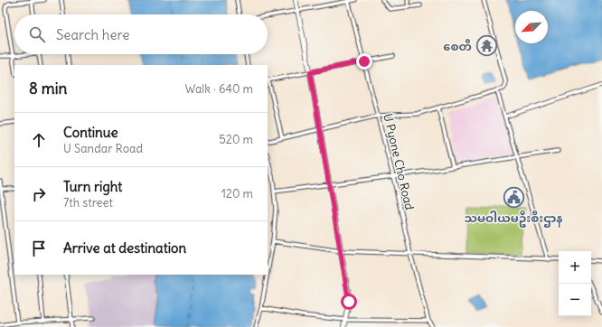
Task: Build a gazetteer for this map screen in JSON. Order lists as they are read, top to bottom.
{
  "streets": {
    "street": ["U Pyone Cho Road"]
  },
  "places": {
    "temple": ["စေတီ"],
    "public building": ["သမဝါယမဦးစီးဌာန"]
  },
  "north": "bottom left",
  "page": {
    "search": "Search here",
    "heading": ["8 min", "Walk · 640 m"],
    "list": [
      ["Continue", "U Sandar Road", "520 m"],
      ["Turn right", "7th street", "120 m"],
      "Arrive at destination"
    ],
    "map_buttons": ["+", "−"]
  }
}
